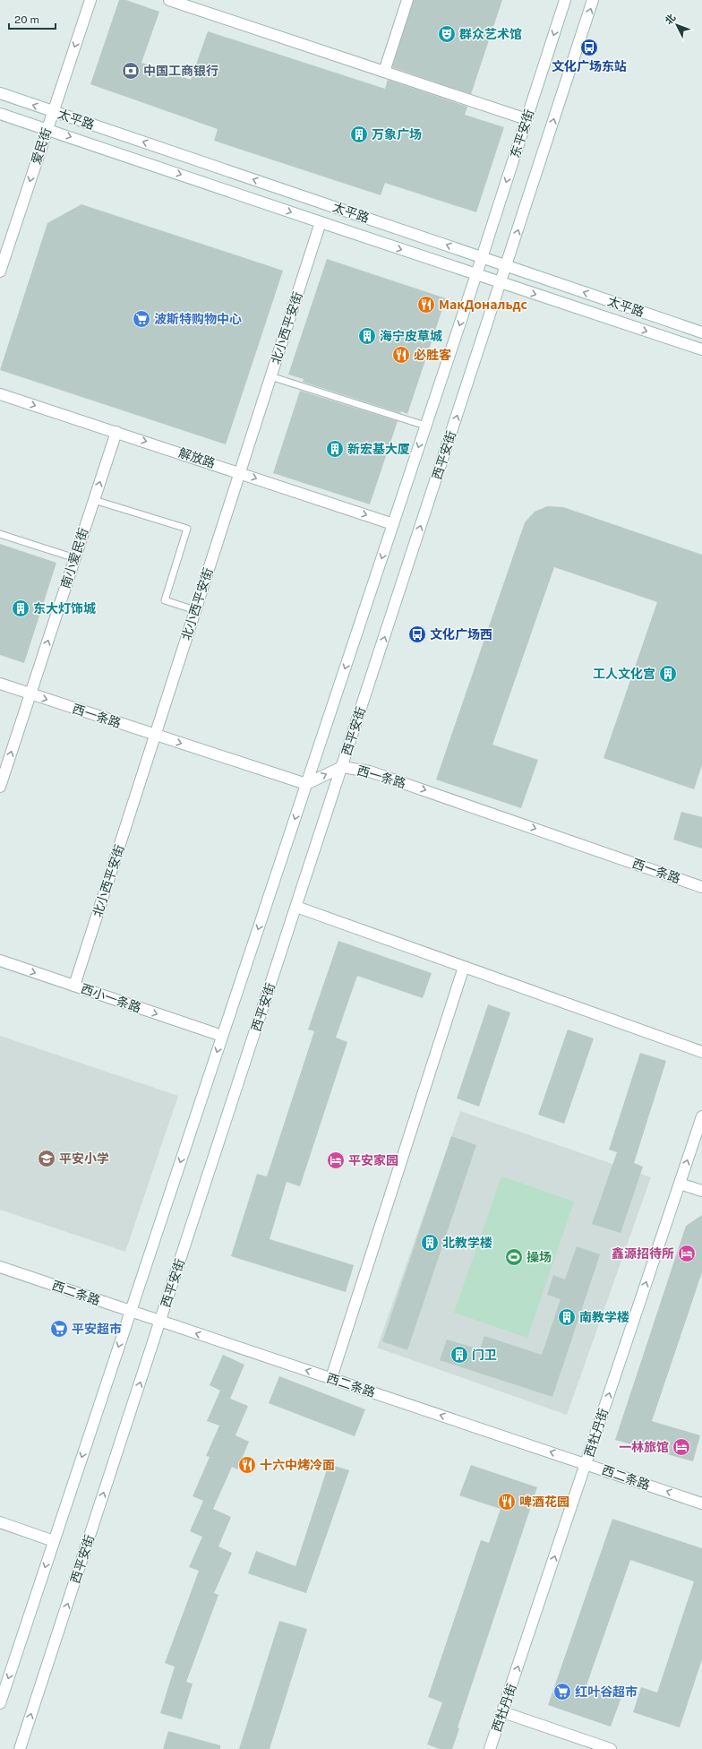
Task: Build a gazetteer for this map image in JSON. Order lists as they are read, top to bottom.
{
  "streets": {
    "main road": [
      "太平路",
      "东平安街",
      "爱民街",
      "北小西平安街",
      "西平安街",
      "解放路",
      "南小爱民街",
      "西一条路",
      "西小一条路",
      "西二条路",
      "西牡丹街"
    ]
  },
  "crossings": [
    ["太平路", "东平安街"],
    ["太平路", "爱民街"],
    ["太平路", "北小西平安街"],
    ["太平路", "西平安街"],
    ["东平安街", "西平安街"],
    ["北小西平安街", "解放路"],
    ["北小西平安街", "西一条路"],
    ["北小西平安街", "西小一条路"],
    ["西平安街", "西一条路"],
    ["西平安街", "西二条路"],
    ["解放路", "南小爱民街"],
    ["南小爱民街", "西一条路"],
    ["西二条路", "西牡丹街"]
  ],
  "one_way": [
    "爱民街",
    "解放路",
    "南小爱民街",
    "西一条路",
    "西小一条路",
    "西二条路",
    "西牡丹街"
  ],
  "places": {
    "theatre": ["群众艺术馆"],
    "bus stop": ["文化广场东站", "文化广场西"],
    "bank": ["中国工商银行"],
    "building": [
      "万象广场",
      "海宁皮草城",
      "新宏基大厦",
      "东大灯饰城",
      "工人文化宫",
      "北教学楼",
      "南教学楼",
      "门卫"
    ],
    "restaurant": [
      "МакДональдс",
      "必胜客",
      "十六中烤冷面",
      "啤酒花园"
    ],
    "supermarket": ["波斯特购物中心", "平安超市", "红叶谷超市"],
    "school or university": ["平安小学"],
    "hotel": ["平安家园", "鑫源招待所", "一林旅馆"],
    "sports": ["操场"]
  },
  "scale_bar": "20 m",
  "north": "top left"
}
